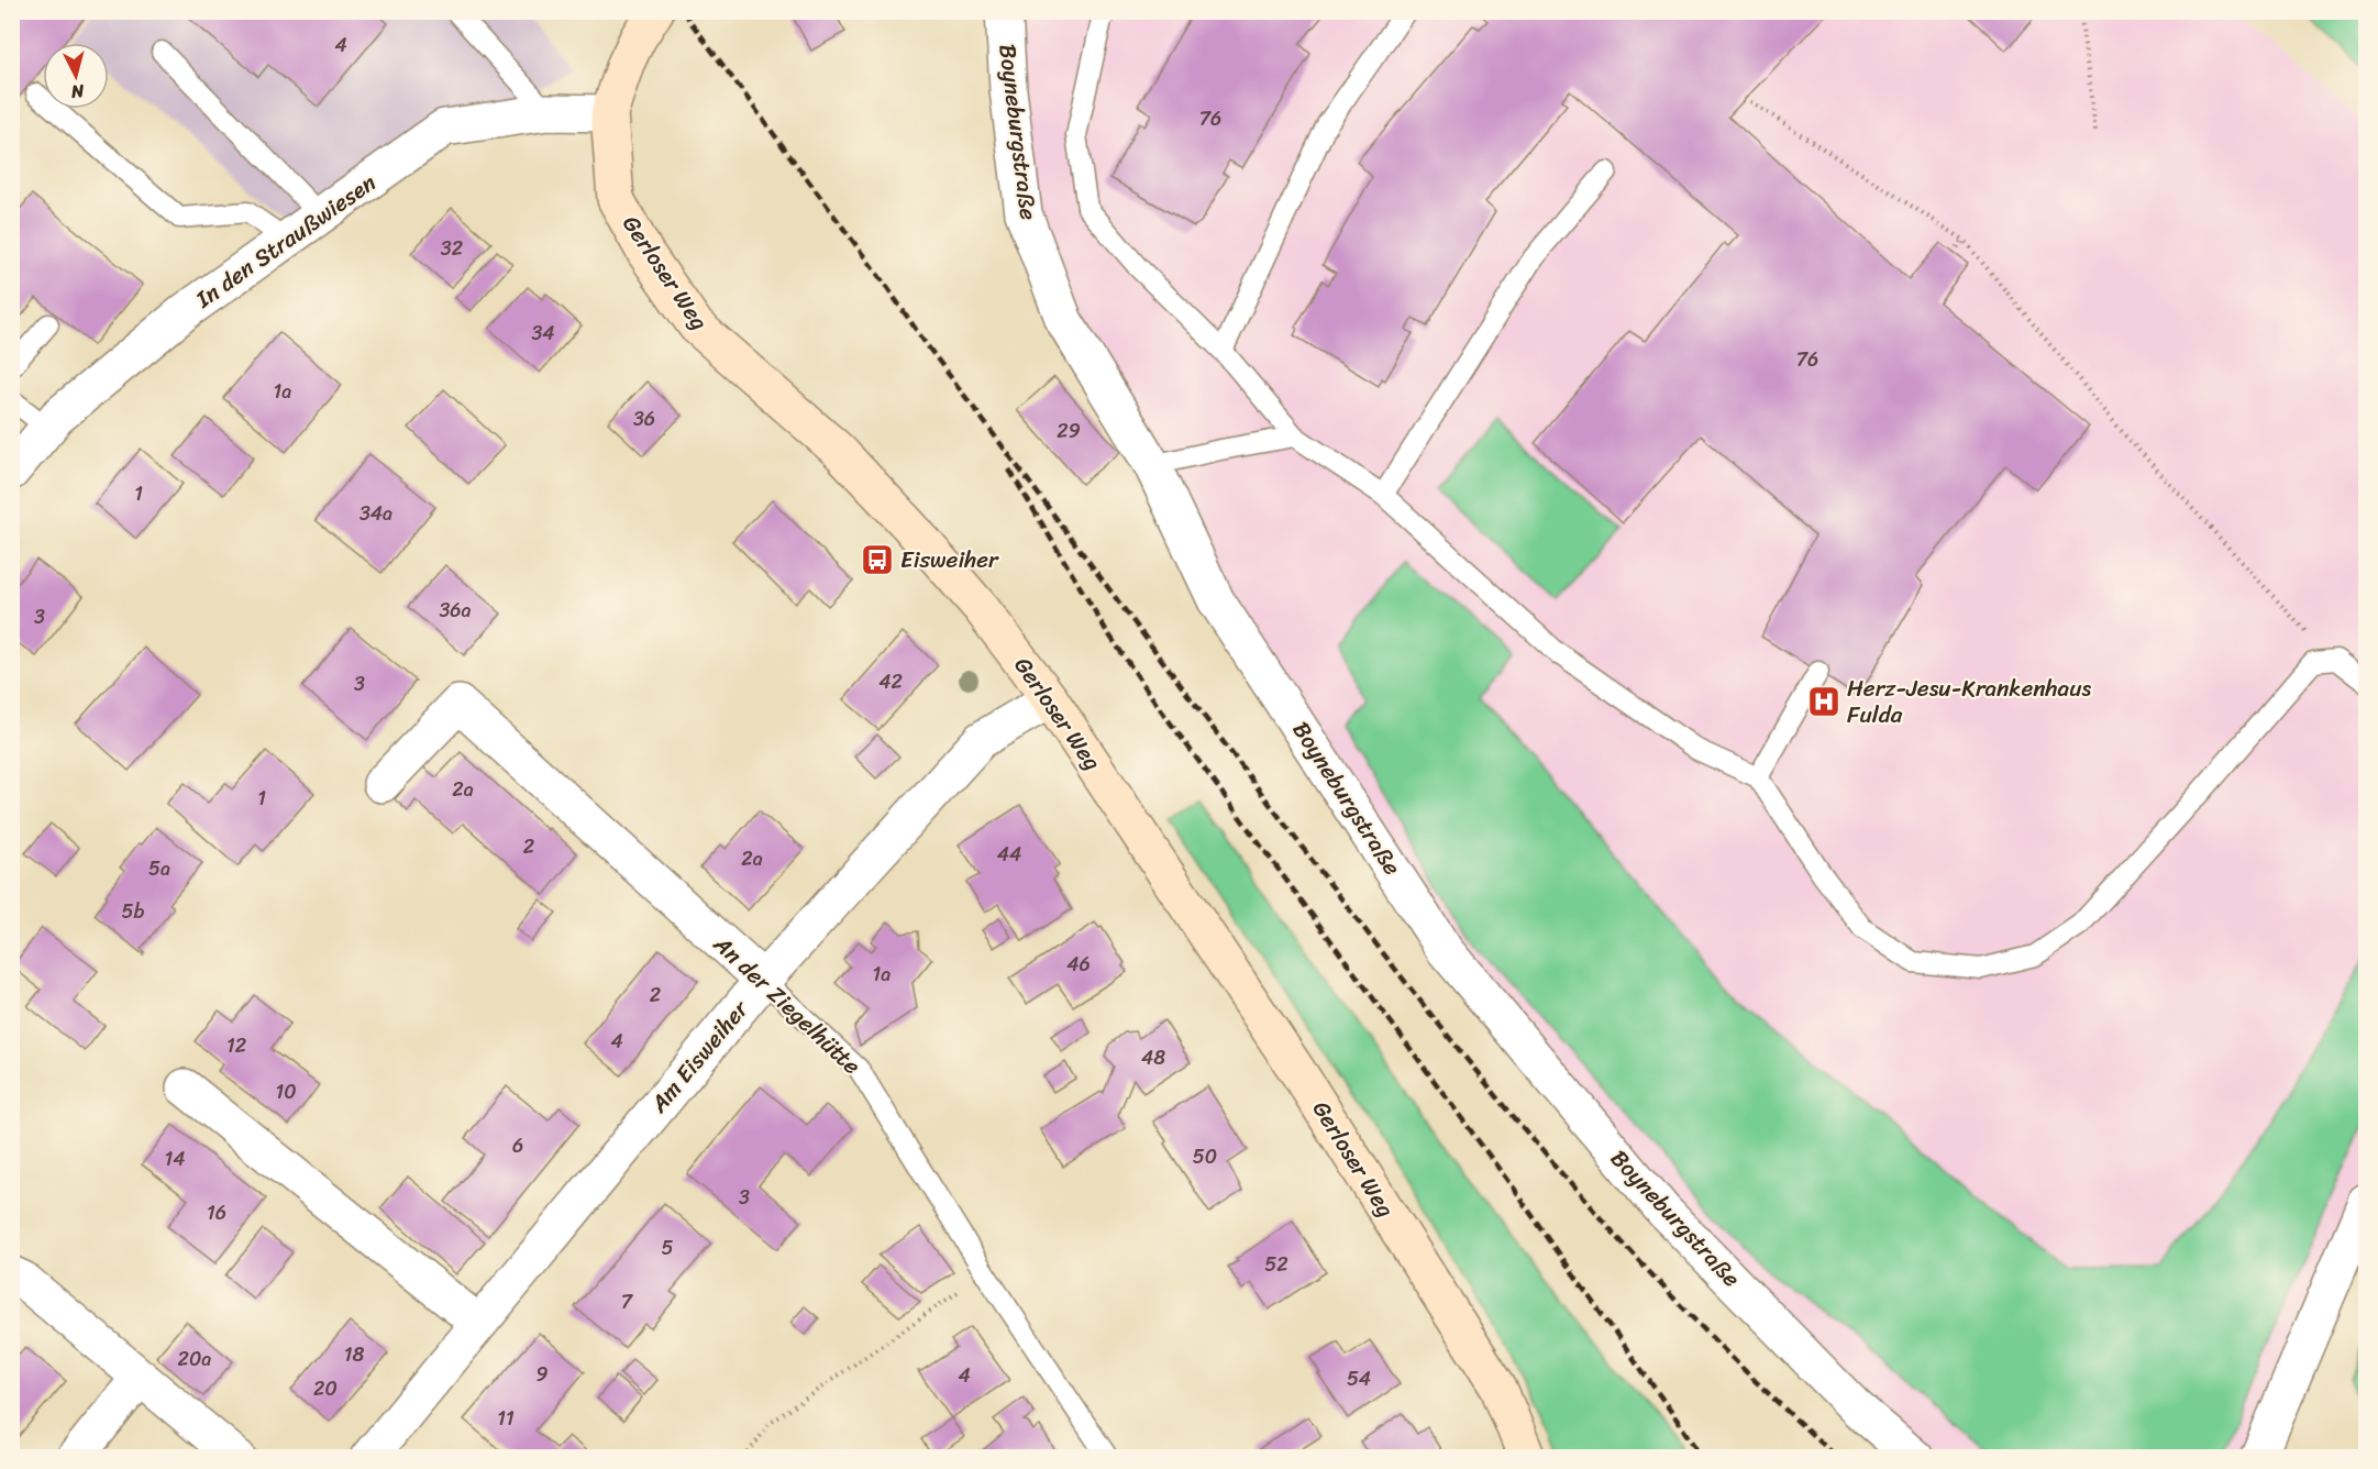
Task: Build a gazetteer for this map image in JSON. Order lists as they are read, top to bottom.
{
  "streets": {
    "street": [
      "Boyneburgstraße",
      "In den Straußwiesen",
      "Gerloser Weg",
      "An der Ziegelhütte",
      "Am Eisweiher"
    ]
  },
  "crossings": [
    ["In den Straußwiesen", "Gerloser Weg"],
    ["Gerloser Weg", "Am Eisweiher"],
    ["An der Ziegelhütte", "Am Eisweiher"]
  ],
  "places": {
    "bus stop": ["Eisweiher"],
    "hospital": ["Herz-Jesu-Krankenhaus Fulda"]
  },
  "house_numbers": [
    "4",
    "76",
    "32",
    "34",
    "76",
    "1a",
    "36",
    "29",
    "1",
    "34a",
    "36a",
    "3",
    "42",
    "3",
    "2a",
    "1",
    "2",
    "44",
    "2a",
    "5a",
    "5b",
    "46",
    "1a",
    "2",
    "4",
    "12",
    "48",
    "10",
    "6",
    "50",
    "14",
    "3",
    "16",
    "5",
    "52",
    "7",
    "18",
    "20a",
    "9",
    "4",
    "54",
    "20",
    "11"
  ],
  "north": "bottom"
}
